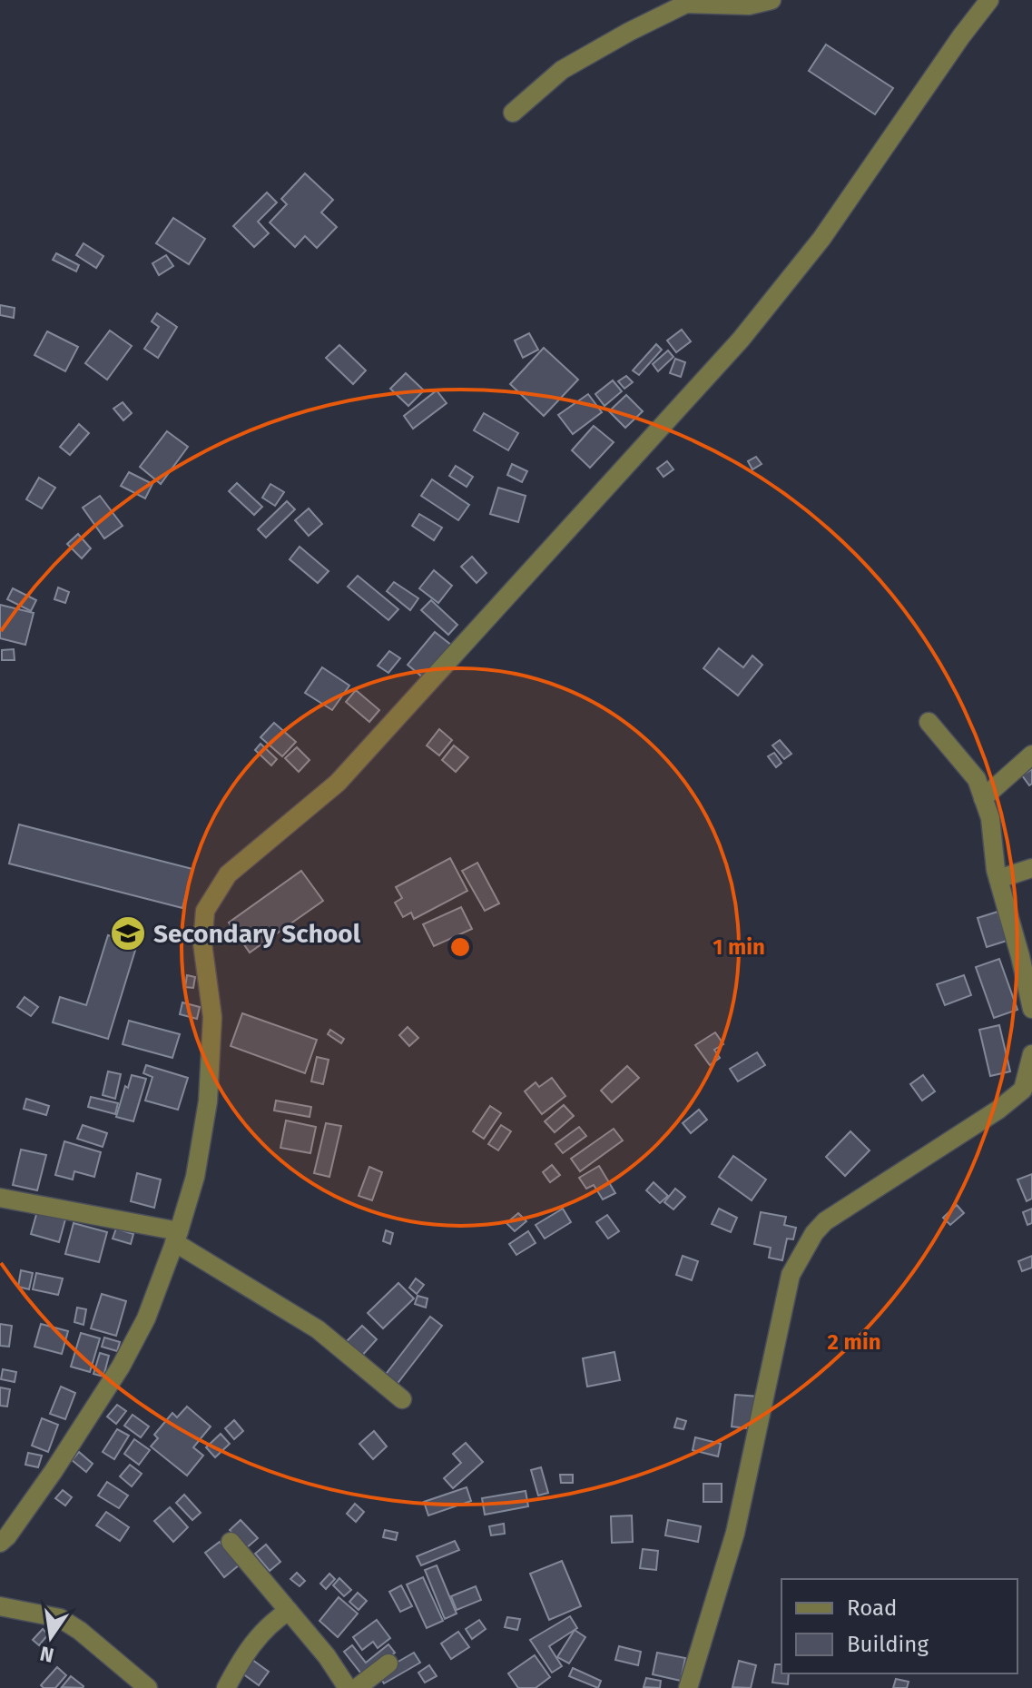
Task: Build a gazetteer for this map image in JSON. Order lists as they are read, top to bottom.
{
  "places": {
    "school or university": ["Secondary School"]
  },
  "legend": ["Road", "Building"],
  "north": "bottom",
  "rings": ["1 min", "2 min"]
}
